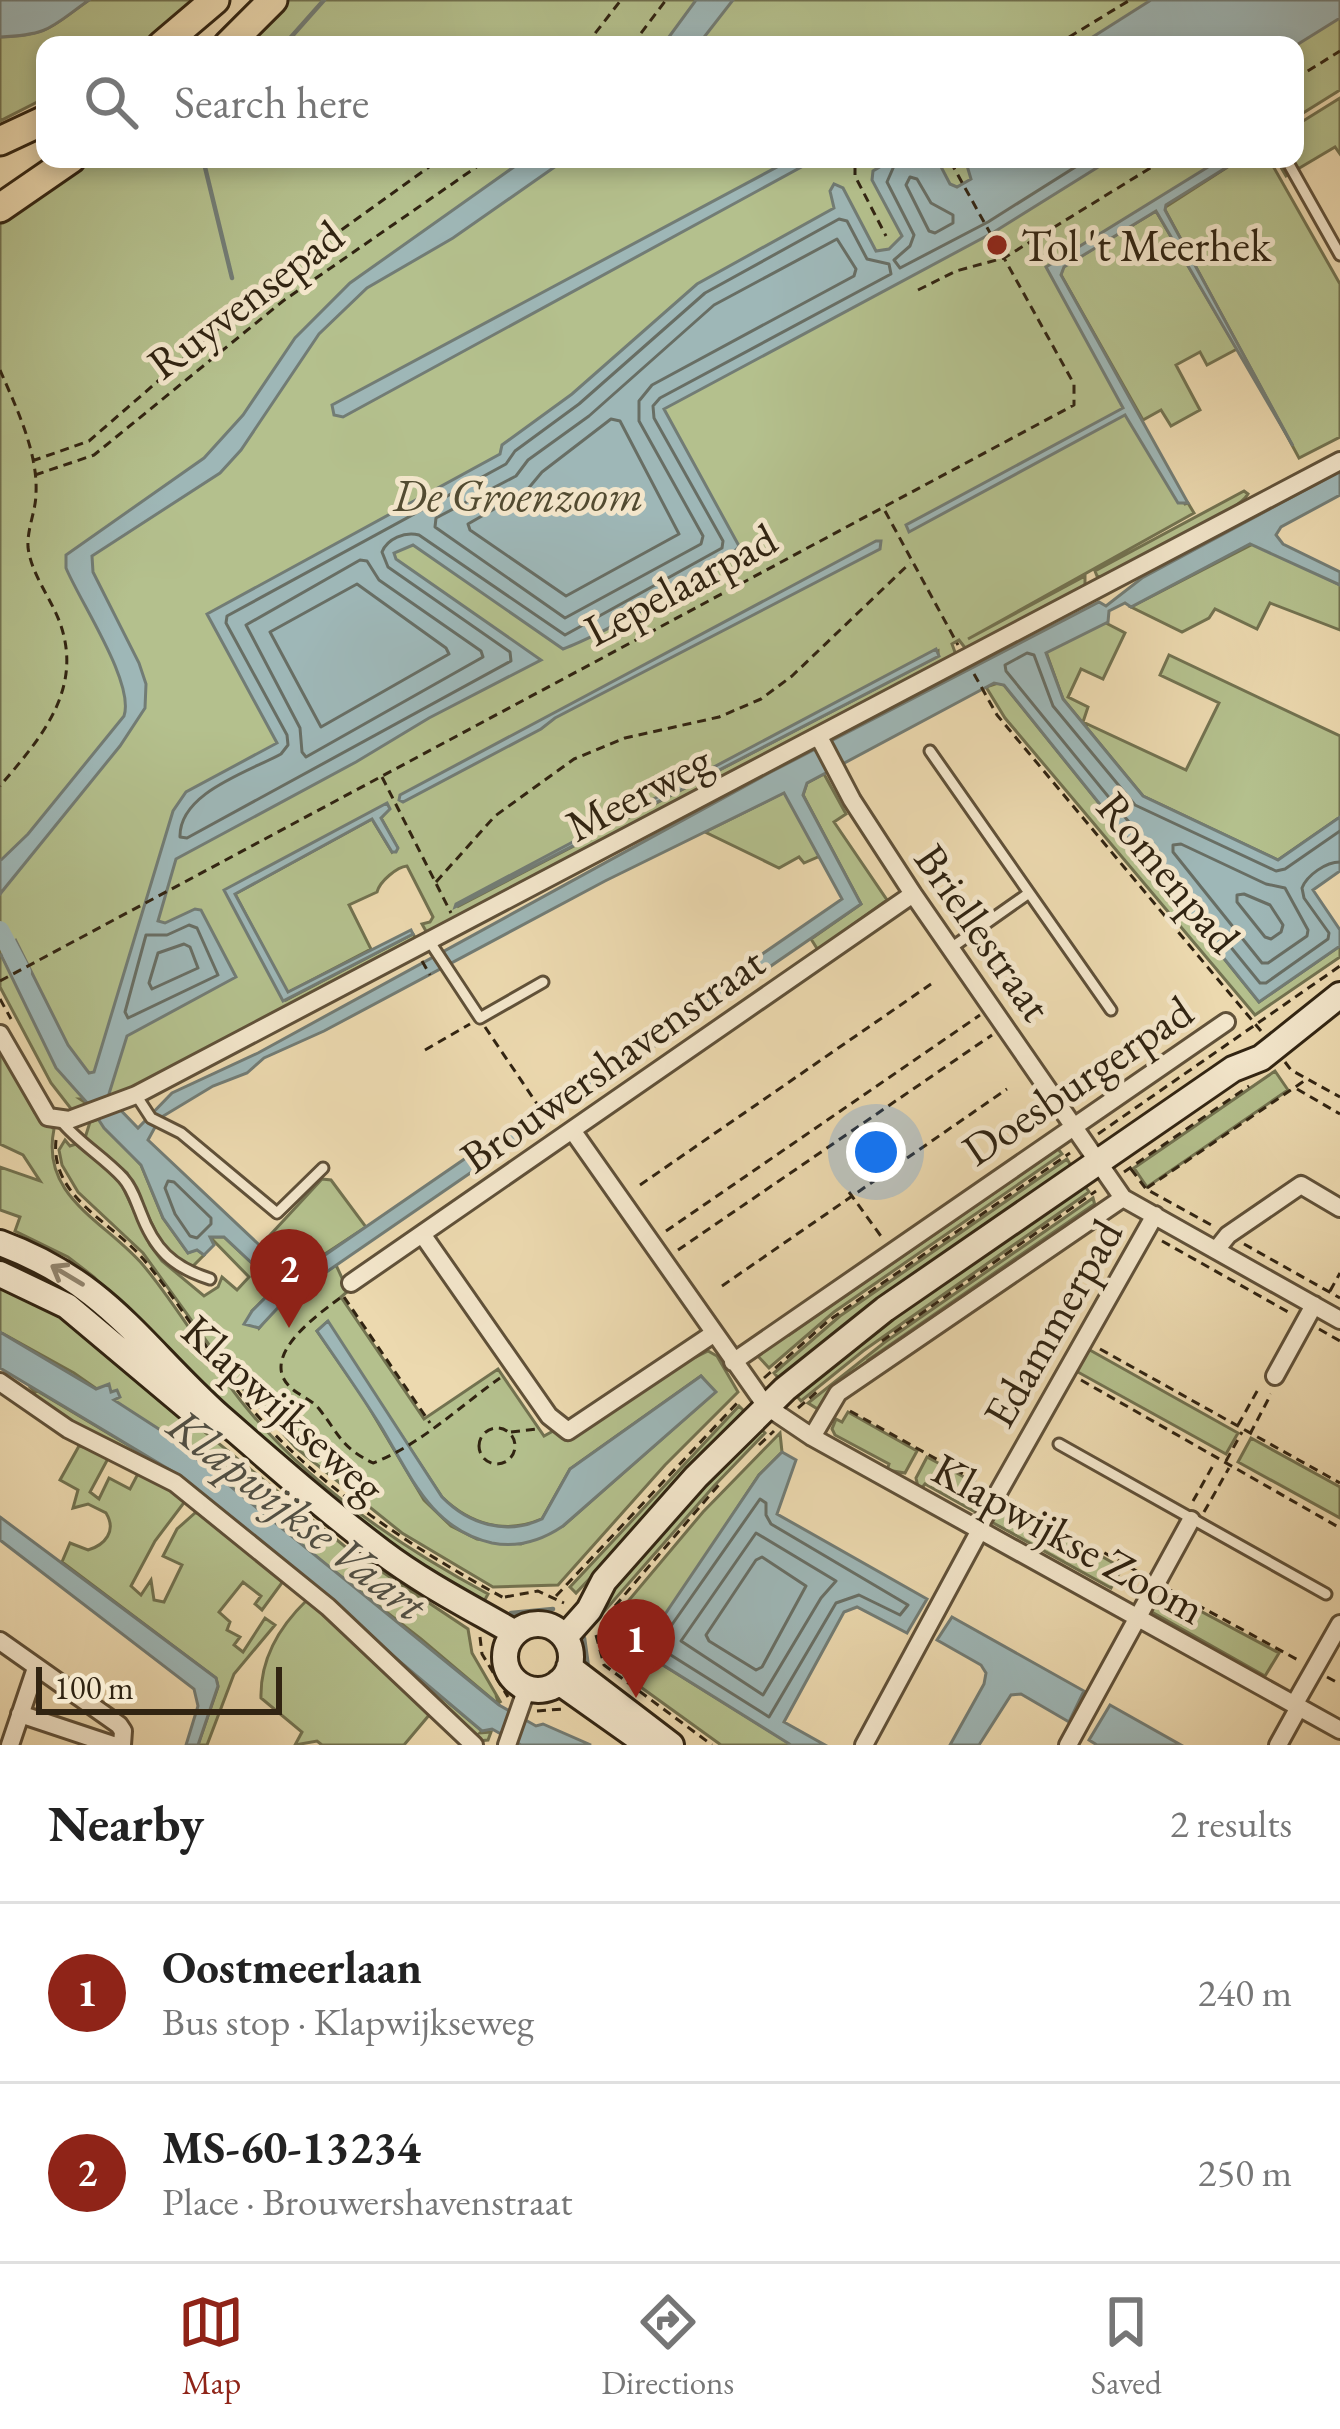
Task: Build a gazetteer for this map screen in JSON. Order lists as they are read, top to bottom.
{
  "streets": {
    "main road": ["Klapwijkseweg"],
    "street": [
      "Meerweg",
      "Briellestraat",
      "Brouwershavenstraat",
      "Doesburgerpad",
      "Edammerpad",
      "Klapwijkse Zoom"
    ],
    "path": ["Ruyvensepad", "Lepelaarpad", "Romenpad"]
  },
  "crossings": [
    ["Lepelaarpad", "Romenpad"],
    ["Meerweg", "Romenpad"],
    ["Meerweg", "Briellestraat"],
    ["Briellestraat", "Brouwershavenstraat"],
    ["Briellestraat", "Doesburgerpad"],
    ["Edammerpad", "Klapwijkse Zoom"]
  ],
  "water": ["Klapwijkse Vaart"],
  "parks": ["De Groenzoom"],
  "places": ["Tol 't Meerhek"],
  "scale_bar": "100 m",
  "page": {
    "search": "Search here",
    "pins": ["2", "1"],
    "scale": "100 m",
    "heading": ["Nearby", "2 results"],
    "list": [
      {
        "mark": "1",
        "name": "Oostmeerlaan",
        "note": "Bus stop · Klapwijkseweg",
        "value": "240 m"
      },
      {
        "mark": "2",
        "name": "MS-60-13234",
        "note": "Place · Brouwershavenstraat",
        "value": "250 m"
      }
    ],
    "nav": ["Map", "Directions", "Saved"]
  }
}
